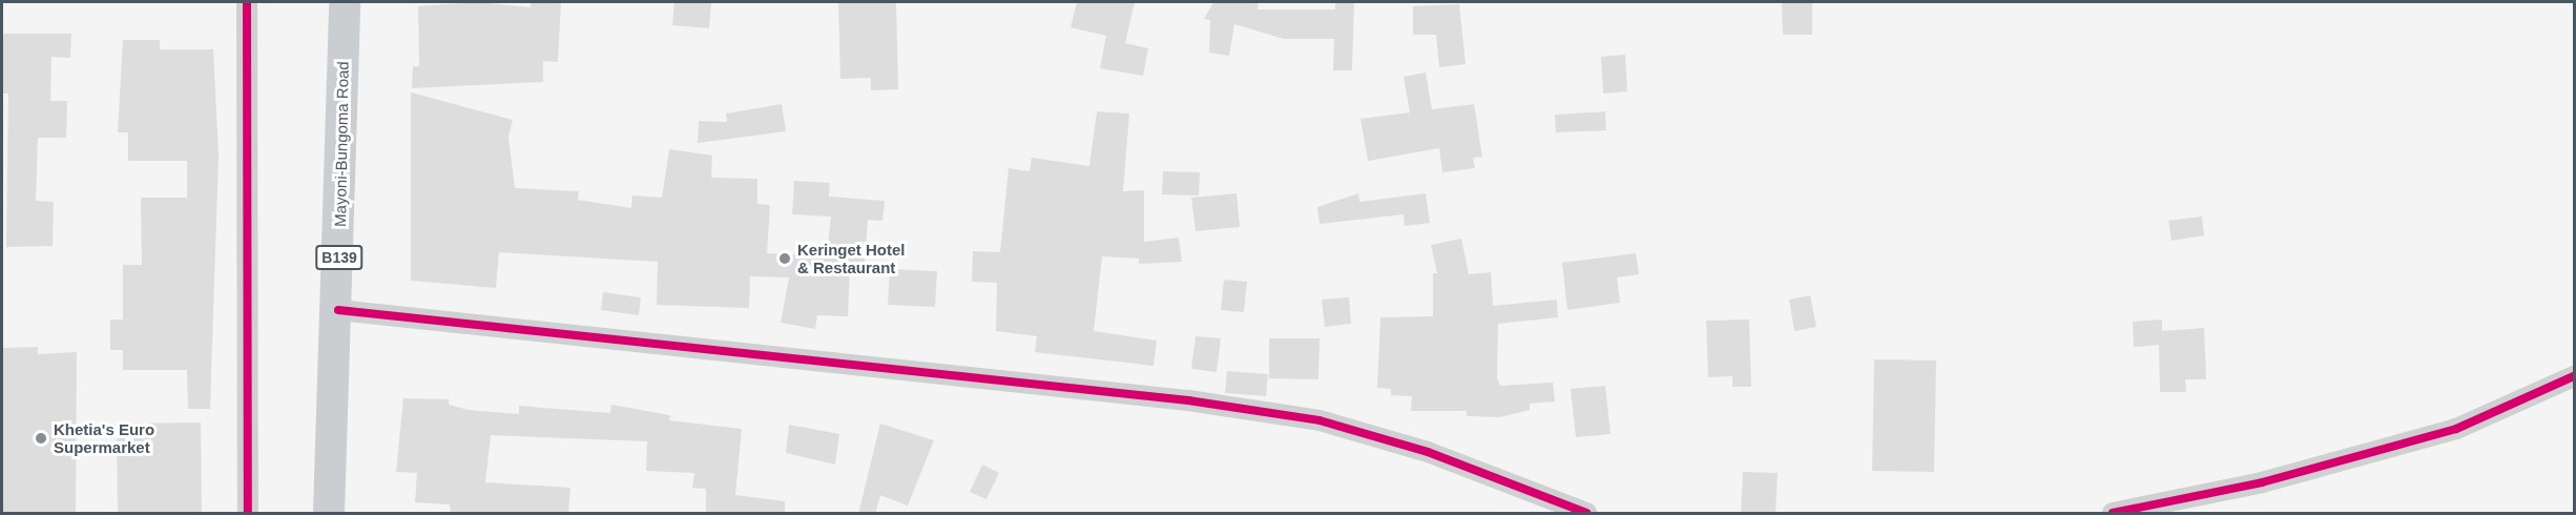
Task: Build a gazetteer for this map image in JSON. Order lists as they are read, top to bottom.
{
  "streets": {
    "main road": ["Mayoni-Bungoma Road", "B139"]
  },
  "places": ["Keringet Hotel & Restaurant", "Khetia's Euro Supermarket"]
}
